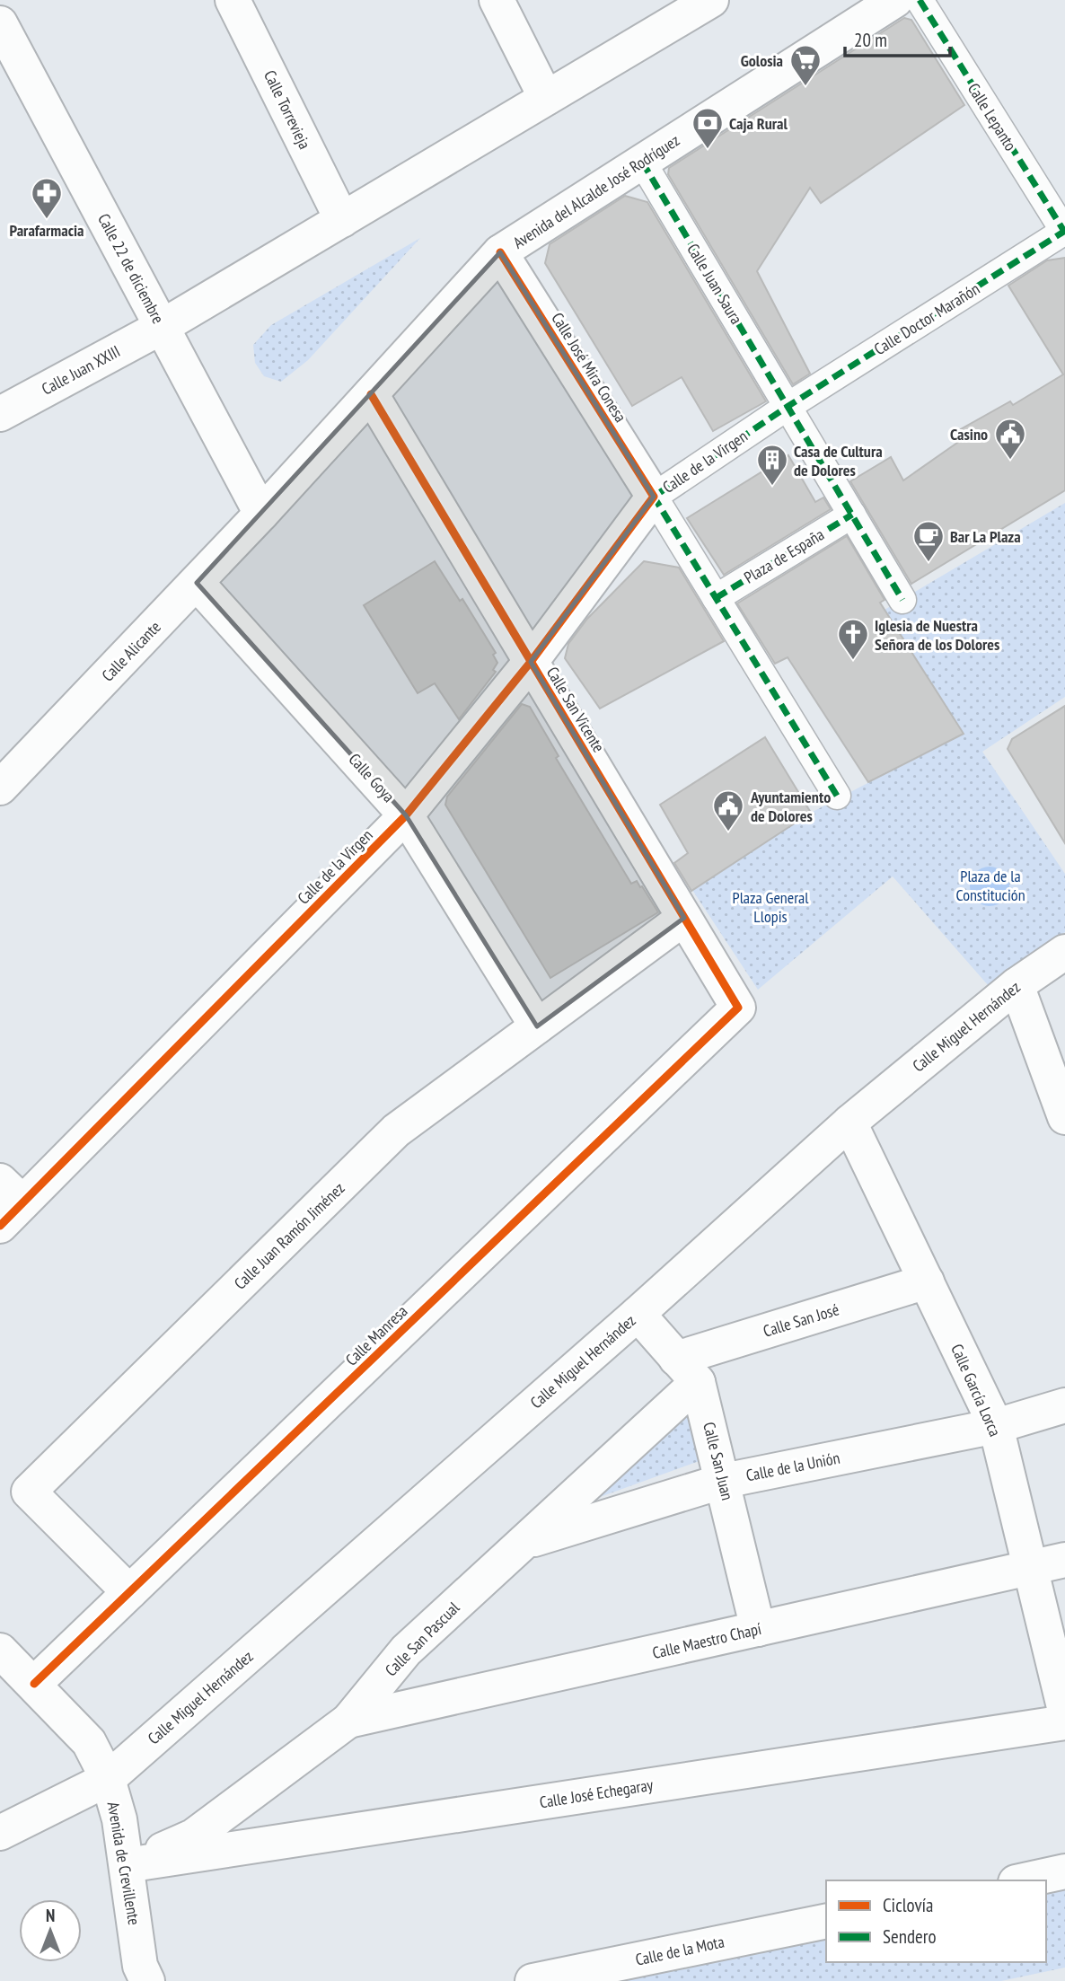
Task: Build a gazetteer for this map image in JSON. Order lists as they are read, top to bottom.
{
  "streets": {
    "street": [
      "Calle Torrevieja",
      "Calle Lepanto",
      "Avenida del Alcalde José Rodríguez",
      "Calle 22 de diciembre",
      "Calle Juan Saura",
      "Calle Doctor Marañón",
      "Calle José Mira Conesa",
      "Calle Juan XXIII",
      "Calle de la Virgen",
      "Plaza de España",
      "Calle Alicante",
      "Calle San Vicente",
      "Calle Goya",
      "Calle Miguel Hernández",
      "Calle Juan Ramón Jiménez",
      "Calle San José",
      "Calle Manresa",
      "Calle García Lorca",
      "Calle San Juan",
      "Calle de la Unión",
      "Calle San Pascual",
      "Calle Maestro Chapí",
      "Calle José Echegaray",
      "Avenida de Crevillente",
      "Calle de la Mota"
    ]
  },
  "crossings": [
    ["Calle Lepanto", "Calle Doctor Marañón"],
    ["Avenida del Alcalde José Rodríguez", "Calle 22 de diciembre"],
    ["Avenida del Alcalde José Rodríguez", "Calle Juan Saura"],
    ["Avenida del Alcalde José Rodríguez", "Calle José Mira Conesa"],
    ["Avenida del Alcalde José Rodríguez", "Calle Alicante"],
    ["Avenida del Alcalde José Rodríguez", "Calle San Vicente"],
    ["Calle 22 de diciembre", "Calle Juan XXIII"],
    ["Calle 22 de diciembre", "Calle Alicante"],
    ["Calle Juan Saura", "Calle Doctor Marañón"],
    ["Calle Juan Saura", "Calle de la Virgen"],
    ["Calle Doctor Marañón", "Calle de la Virgen"],
    ["Calle José Mira Conesa", "Calle de la Virgen"],
    ["Calle José Mira Conesa", "Plaza de España"],
    ["Calle de la Virgen", "Calle San Vicente"],
    ["Calle de la Virgen", "Calle Goya"],
    ["Calle Alicante", "Calle Goya"],
    ["Calle San Vicente", "Calle Juan Ramón Jiménez"],
    ["Calle San Vicente", "Calle Manresa"],
    ["Calle Goya", "Calle Juan Ramón Jiménez"],
    ["Calle Miguel Hernández", "Calle García Lorca"],
    ["Calle Miguel Hernández", "Calle San Juan"],
    ["Calle Miguel Hernández", "Avenida de Crevillente"],
    ["Calle Juan Ramón Jiménez", "Calle Manresa"],
    ["Calle San José", "Calle García Lorca"],
    ["Calle San José", "Calle San Juan"],
    ["Calle San José", "Calle San Pascual"],
    ["Calle Manresa", "Avenida de Crevillente"],
    ["Calle García Lorca", "Calle de la Unión"],
    ["Calle García Lorca", "Calle Maestro Chapí"],
    ["Calle San Juan", "Calle de la Unión"],
    ["Calle San Juan", "Calle San Pascual"],
    ["Calle San Juan", "Calle Maestro Chapí"],
    ["Calle de la Unión", "Calle San Pascual"],
    ["Calle San Pascual", "Calle Maestro Chapí"],
    ["Calle San Pascual", "Calle José Echegaray"],
    ["Calle San Pascual", "Avenida de Crevillente"],
    ["Calle José Echegaray", "Avenida de Crevillente"]
  ],
  "parks": ["Plaza de la Constitución", "Plaza General Llopis"],
  "places": {
    "supermarket": ["Golosia"],
    "bank": ["Caja Rural"],
    "pharmacy": ["Parafarmacia"],
    "public building": ["Casino", "Ayuntamiento de Dolores"],
    "building": ["Casa de Cultura de Dolores"],
    "cafe": ["Bar La Plaza"],
    "church": ["Iglesia de Nuestra Señora de los Dolores"]
  },
  "legend": ["Ciclovía", "Sendero"],
  "scale_bar": "20 m",
  "north": "top"
}
